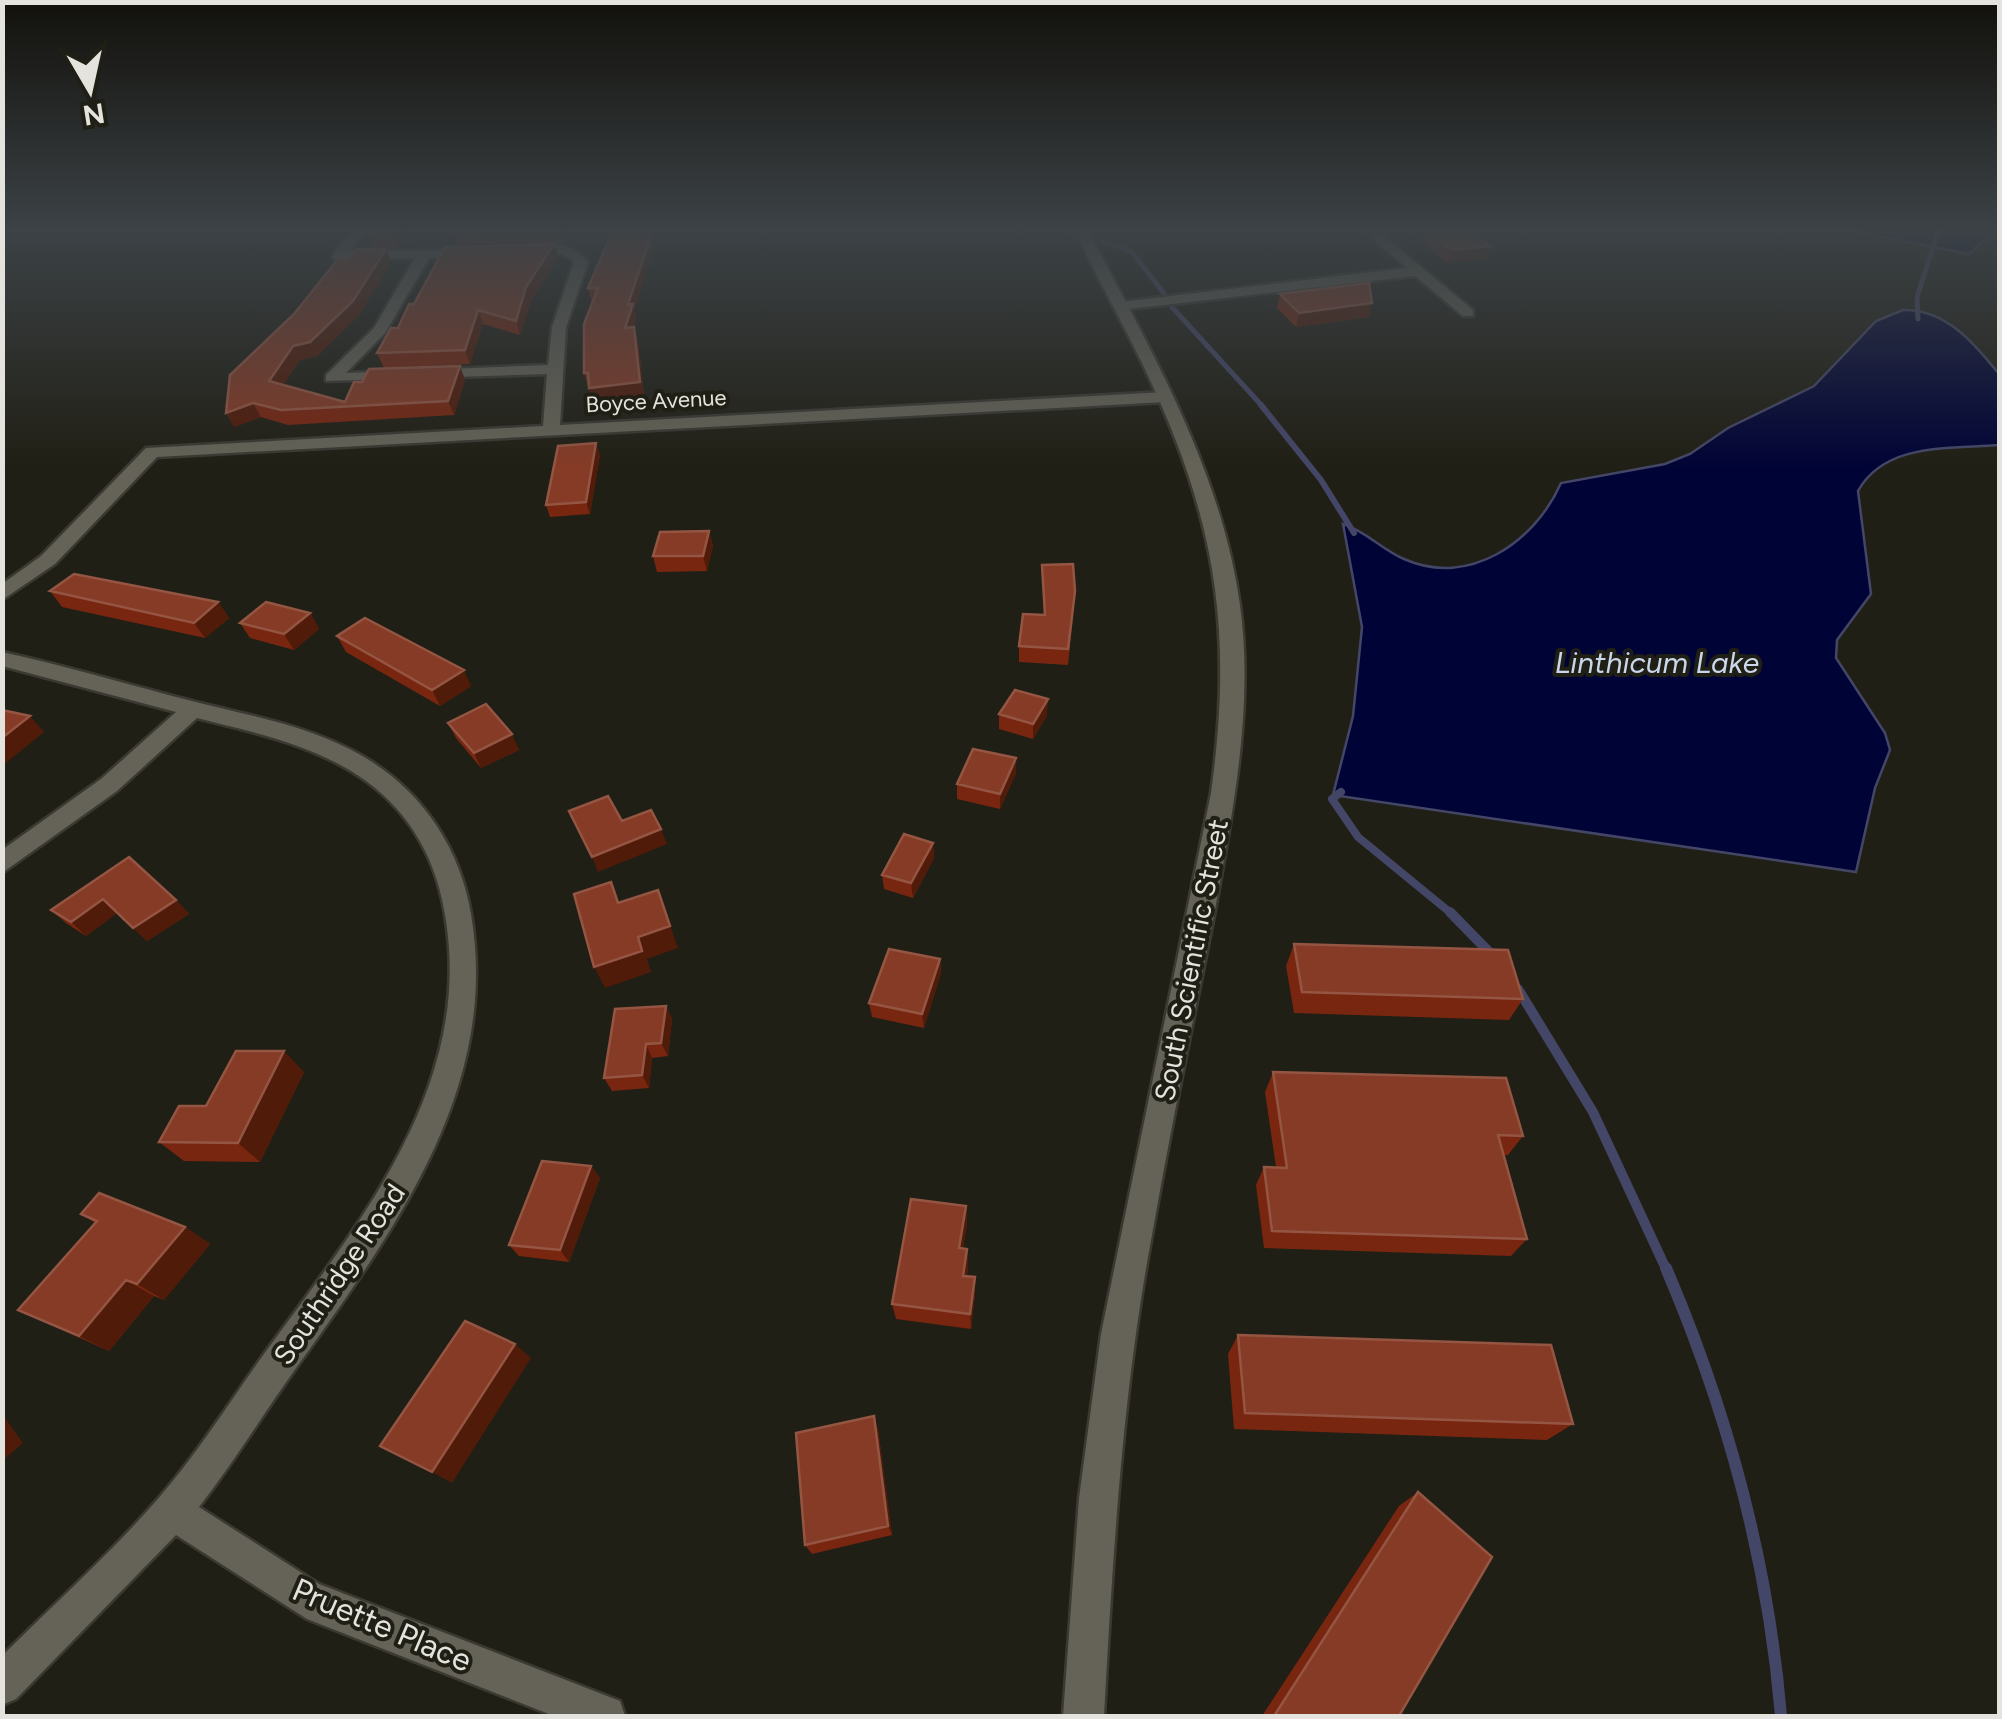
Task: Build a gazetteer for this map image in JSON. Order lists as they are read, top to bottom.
{
  "streets": {
    "street": [
      "Boyce Avenue",
      "South Scientific Street",
      "Southridge Road",
      "Pruette Place"
    ]
  },
  "crossings": [
    ["Boyce Avenue", "South Scientific Street"],
    ["Southridge Road", "Pruette Place"]
  ],
  "water": ["Linthicum Lake"],
  "north": "bottom"
}
